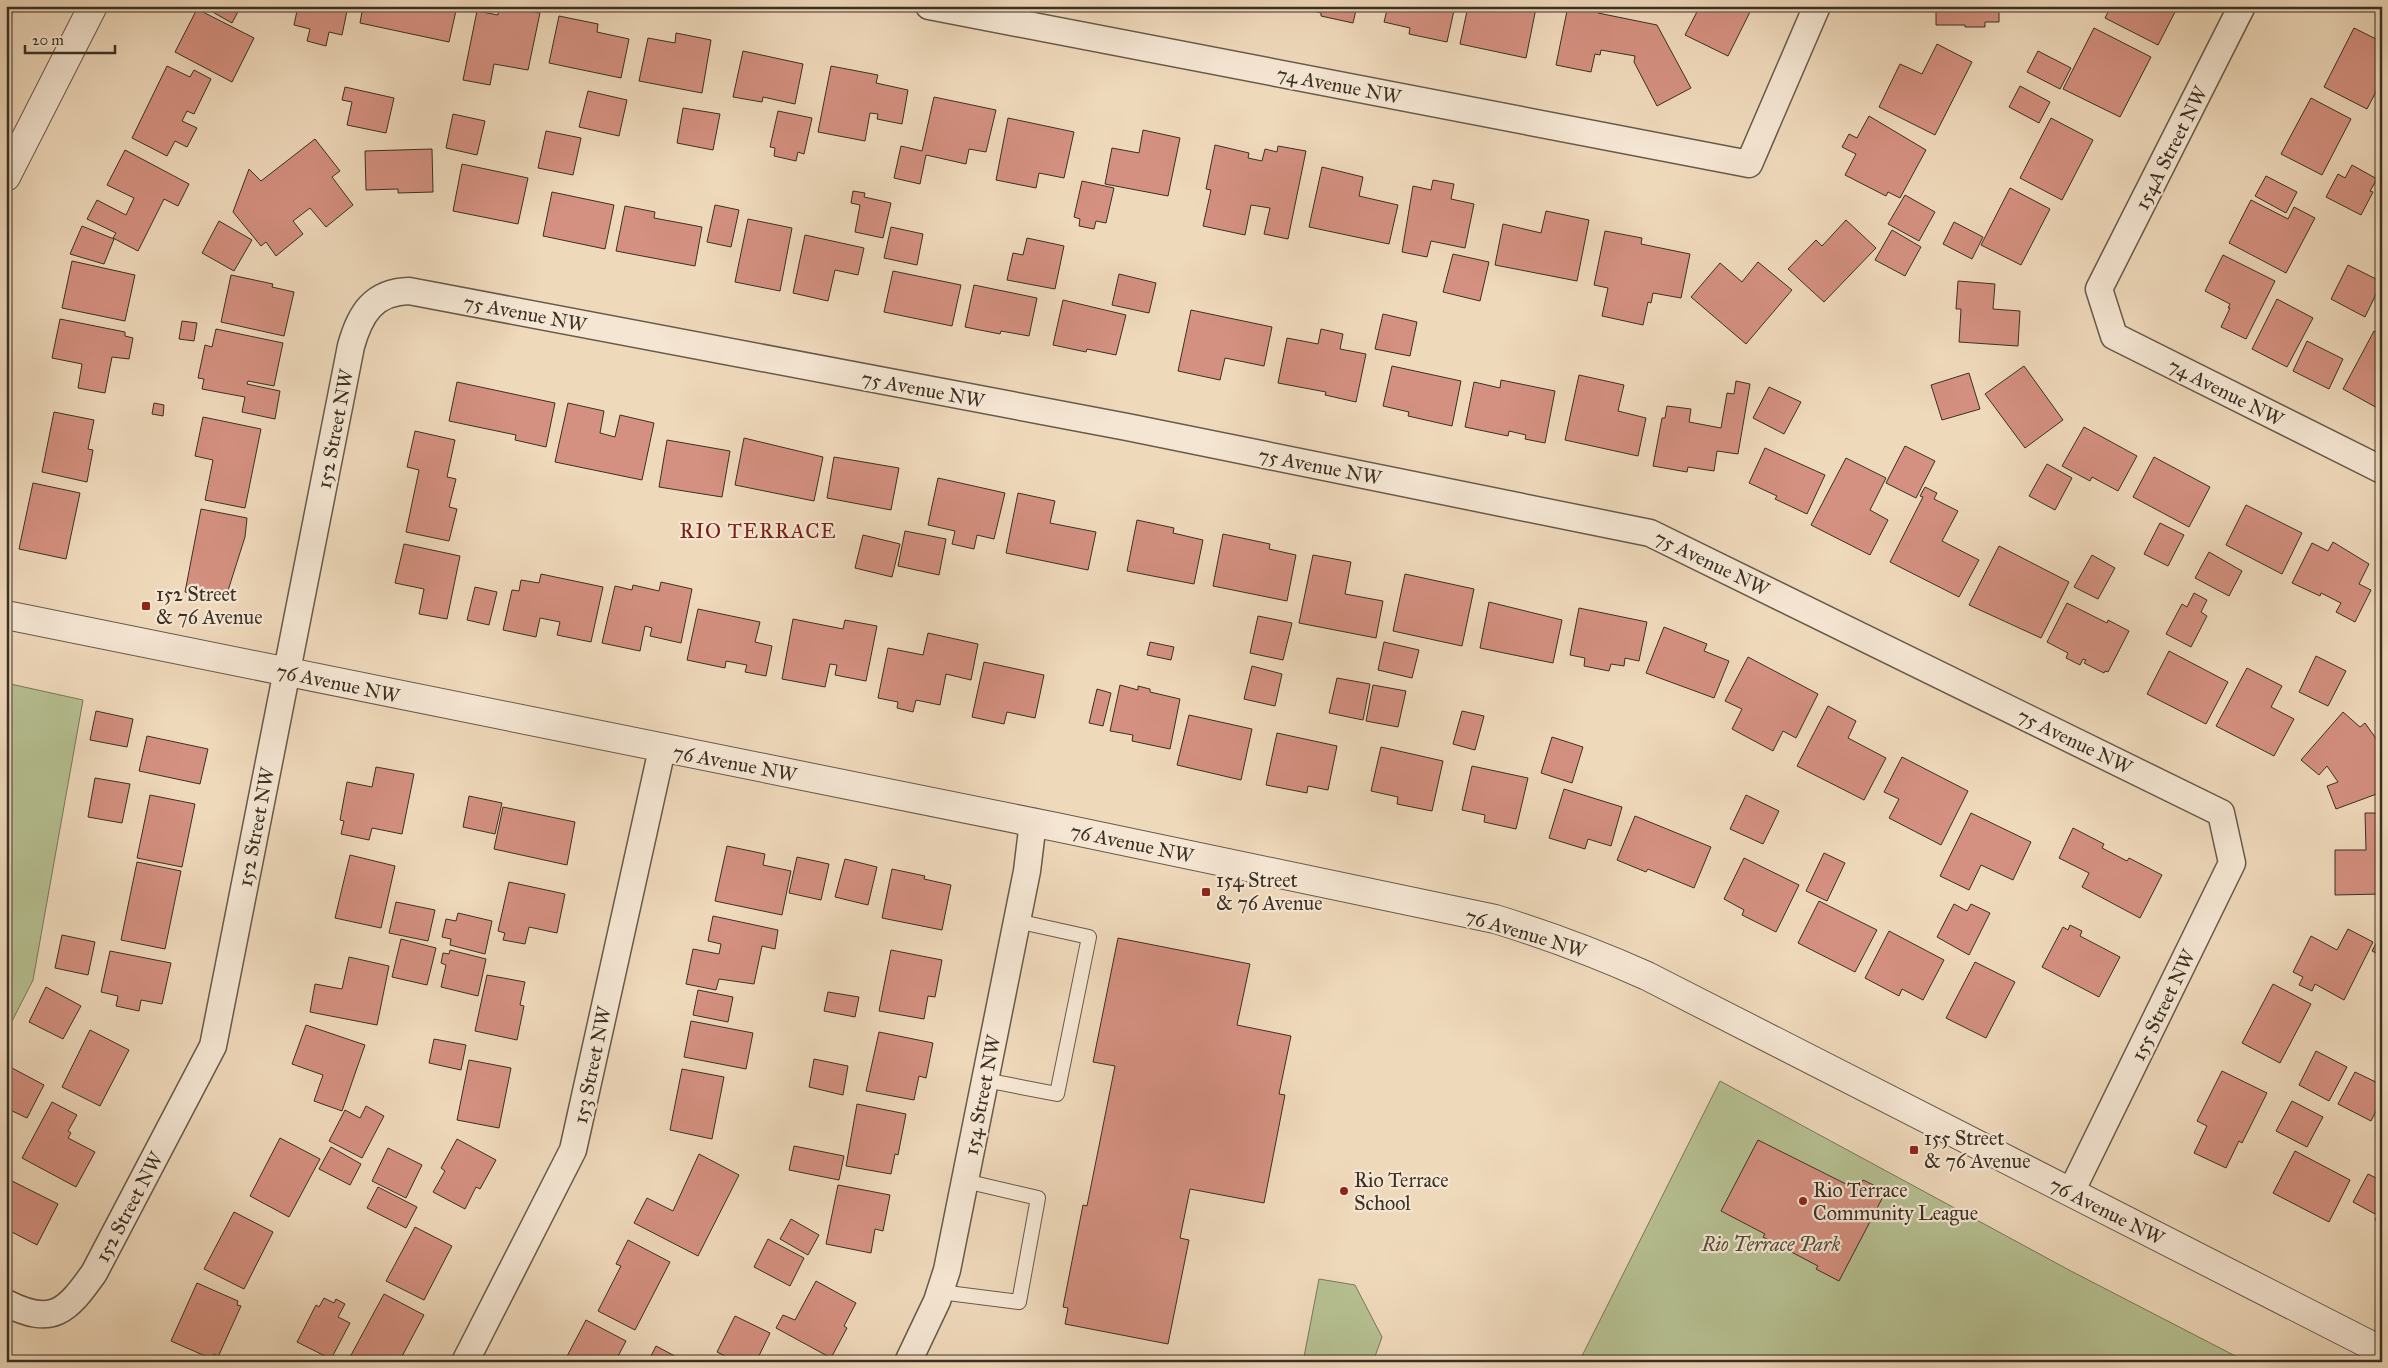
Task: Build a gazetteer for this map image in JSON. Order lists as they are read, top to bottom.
{
  "streets": {
    "street": [
      "74 Avenue NW",
      "154A Street NW",
      "75 Avenue NW",
      "152 Street NW",
      "76 Avenue NW",
      "155 Street NW",
      "153 Street NW",
      "154 Street NW"
    ]
  },
  "crossings": [
    ["74 Avenue NW", "154A Street NW"],
    ["75 Avenue NW", "152 Street NW"],
    ["75 Avenue NW", "155 Street NW"],
    ["152 Street NW", "76 Avenue NW"],
    ["76 Avenue NW", "155 Street NW"],
    ["76 Avenue NW", "153 Street NW"],
    ["76 Avenue NW", "154 Street NW"]
  ],
  "districts": ["RIO TERRACE"],
  "parks": ["Rio Terrace Park"],
  "places": {
    "transit": ["152 Street & 76 Avenue", "154 Street & 76 Avenue", "155 Street & 76 Avenue"],
    "other": ["Rio Terrace School", "Rio Terrace Community League"]
  },
  "scale_bar": "20 m"
}
